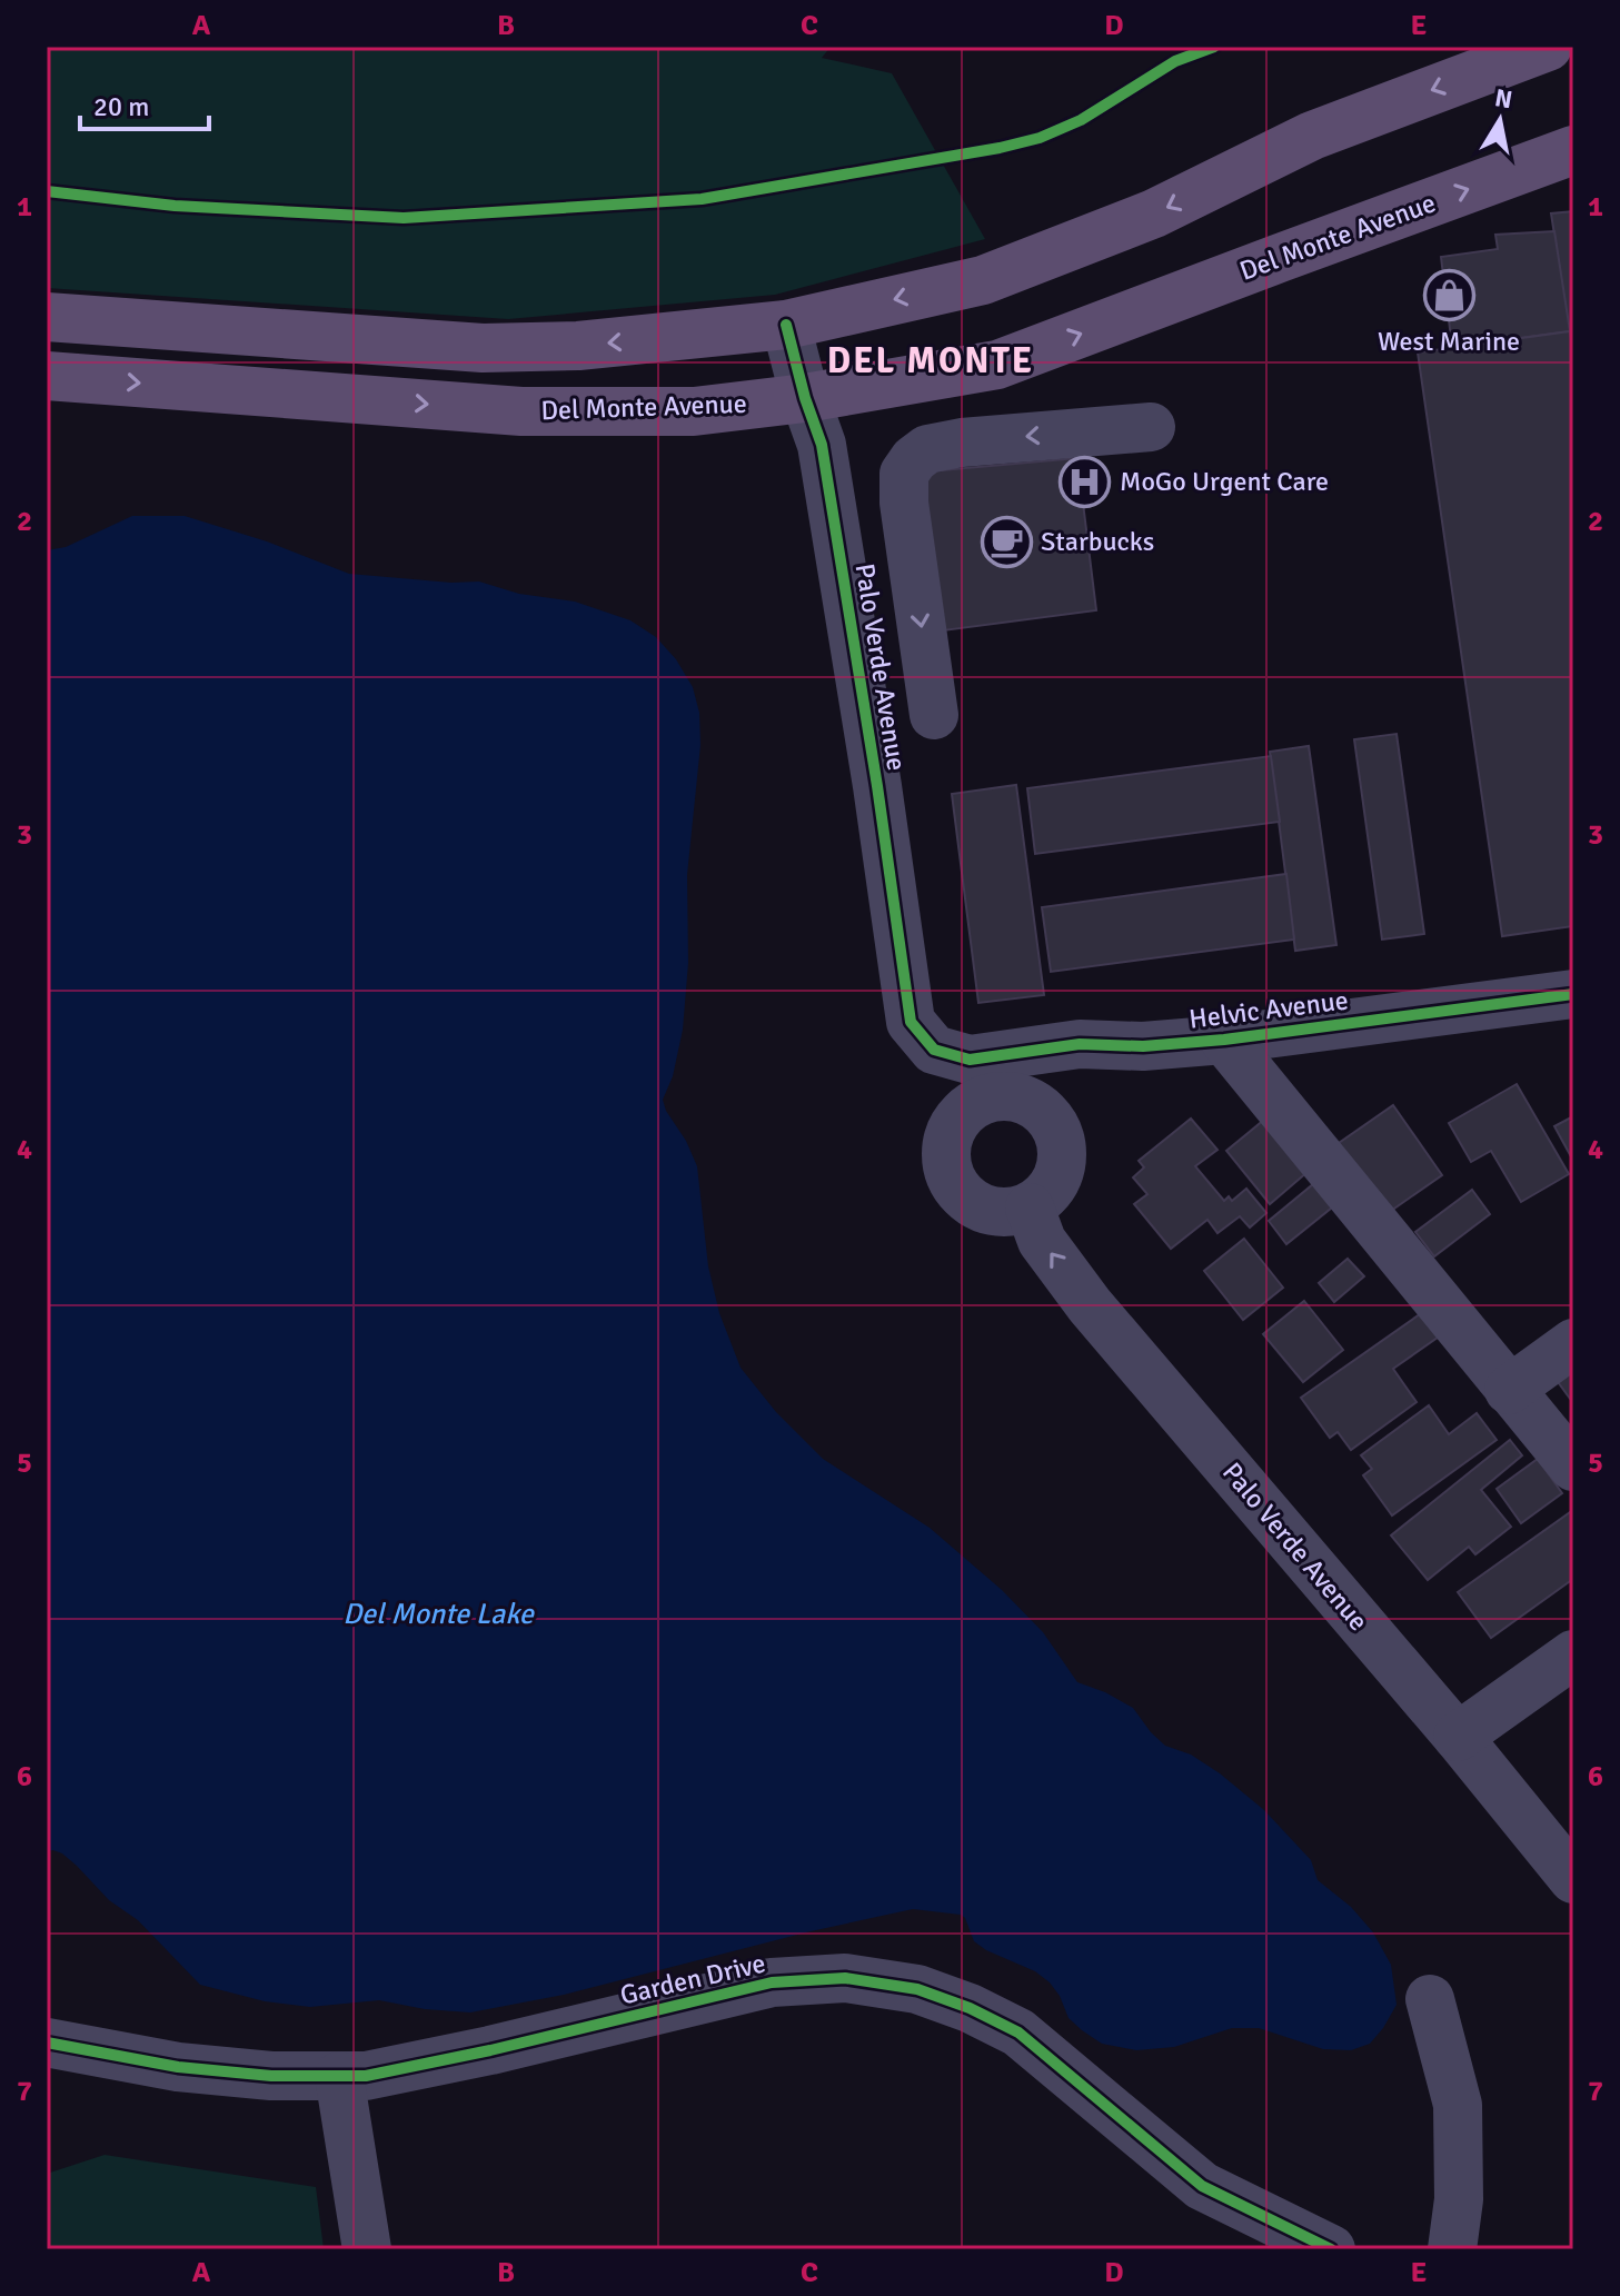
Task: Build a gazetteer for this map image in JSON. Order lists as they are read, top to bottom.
{
  "streets": {
    "main road": ["Del Monte Avenue"],
    "street": ["Palo Verde Avenue", "Helvic Avenue", "Garden Drive"]
  },
  "crossings": [
    ["Del Monte Avenue", "Palo Verde Avenue"],
    ["Palo Verde Avenue", "Helvic Avenue"]
  ],
  "districts": ["DEL MONTE"],
  "water": ["Del Monte Lake"],
  "places": {
    "shop": ["West Marine"],
    "hospital": ["MoGo Urgent Care"],
    "cafe": ["Starbucks"]
  },
  "scale_bar": "20 m",
  "north": "top",
  "grid": {
    "columns": [
      "A",
      "B",
      "C",
      "D",
      "E"
    ],
    "rows": [
      "1",
      "2",
      "3",
      "4",
      "5",
      "6",
      "7"
    ]
  }
}
